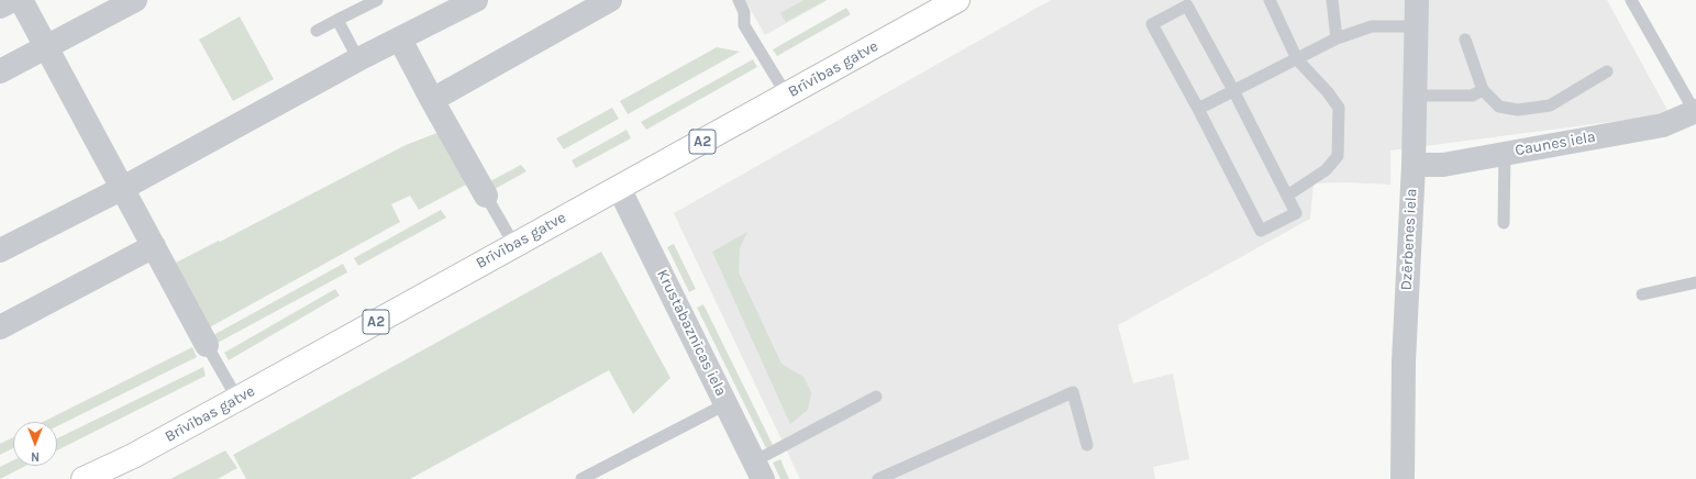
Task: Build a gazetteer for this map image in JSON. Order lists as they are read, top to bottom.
{
  "streets": {
    "highway": ["Brīvības gatve", "A2"],
    "street": ["Caunes iela", "Dzērbenes iela", "Krustabaznīcas iela"]
  },
  "crossings": [
    ["Brīvības gatve", "Krustabaznīcas iela"],
    ["Caunes iela", "Dzērbenes iela"]
  ],
  "north": "bottom"
}
